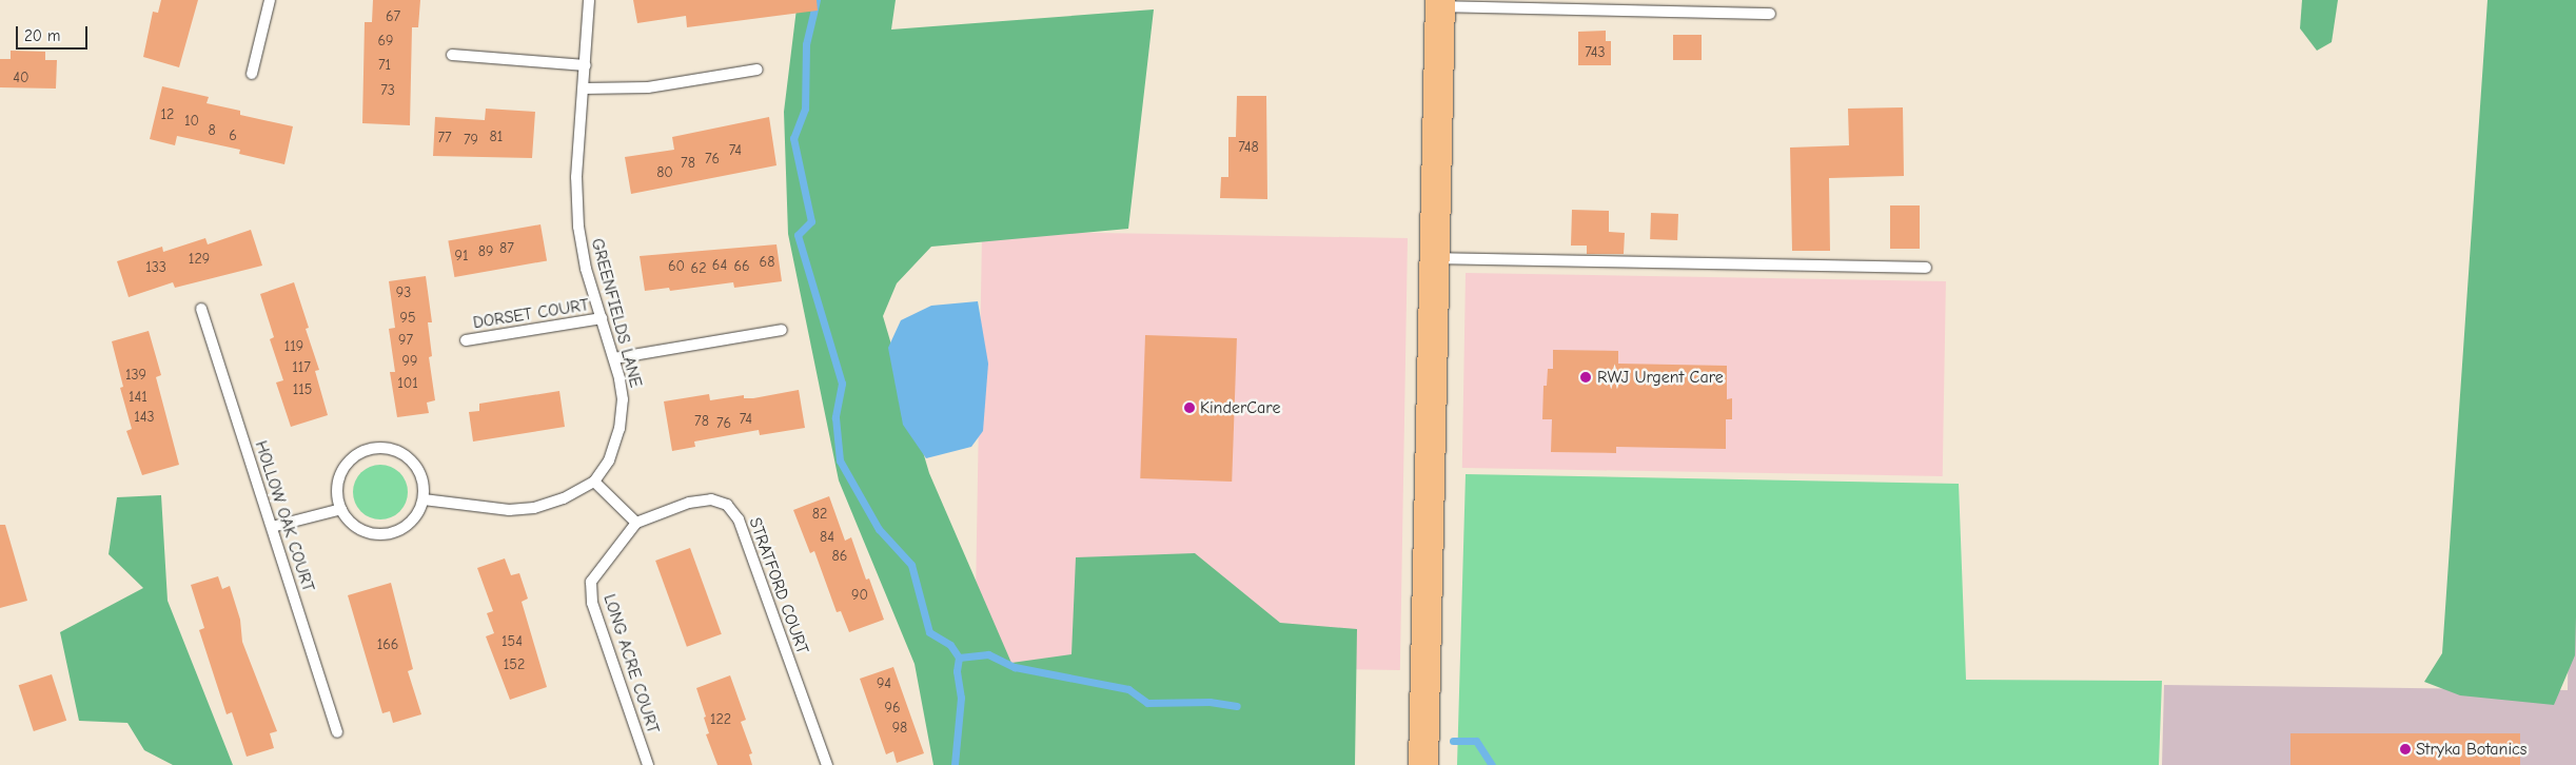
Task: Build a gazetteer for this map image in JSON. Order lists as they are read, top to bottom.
{
  "streets": {
    "lane": [
      "GREENFIELDS LANE",
      "DORSET COURT",
      "HOLLOW OAK COURT",
      "STRATFORD COURT",
      "LONG ACRE COURT"
    ]
  },
  "crossings": [
    ["GREENFIELDS LANE", "DORSET COURT"],
    ["STRATFORD COURT", "LONG ACRE COURT"]
  ],
  "places": ["RWJ Urgent Care", "KinderCare", "Stryka Botanics"],
  "house_numbers": [
    "67",
    "69",
    "743",
    "71",
    "40",
    "73",
    "12",
    "10",
    "8",
    "6",
    "81",
    "77",
    "79",
    "748",
    "74",
    "76",
    "78",
    "80",
    "87",
    "89",
    "91",
    "129",
    "68",
    "64",
    "60",
    "66",
    "133",
    "62",
    "93",
    "95",
    "97",
    "119",
    "99",
    "117",
    "139",
    "101",
    "115",
    "141",
    "143",
    "74",
    "78",
    "76",
    "82",
    "84",
    "86",
    "90",
    "154",
    "166",
    "152",
    "94",
    "96",
    "122",
    "98"
  ],
  "scale_bar": "20 m"
}
